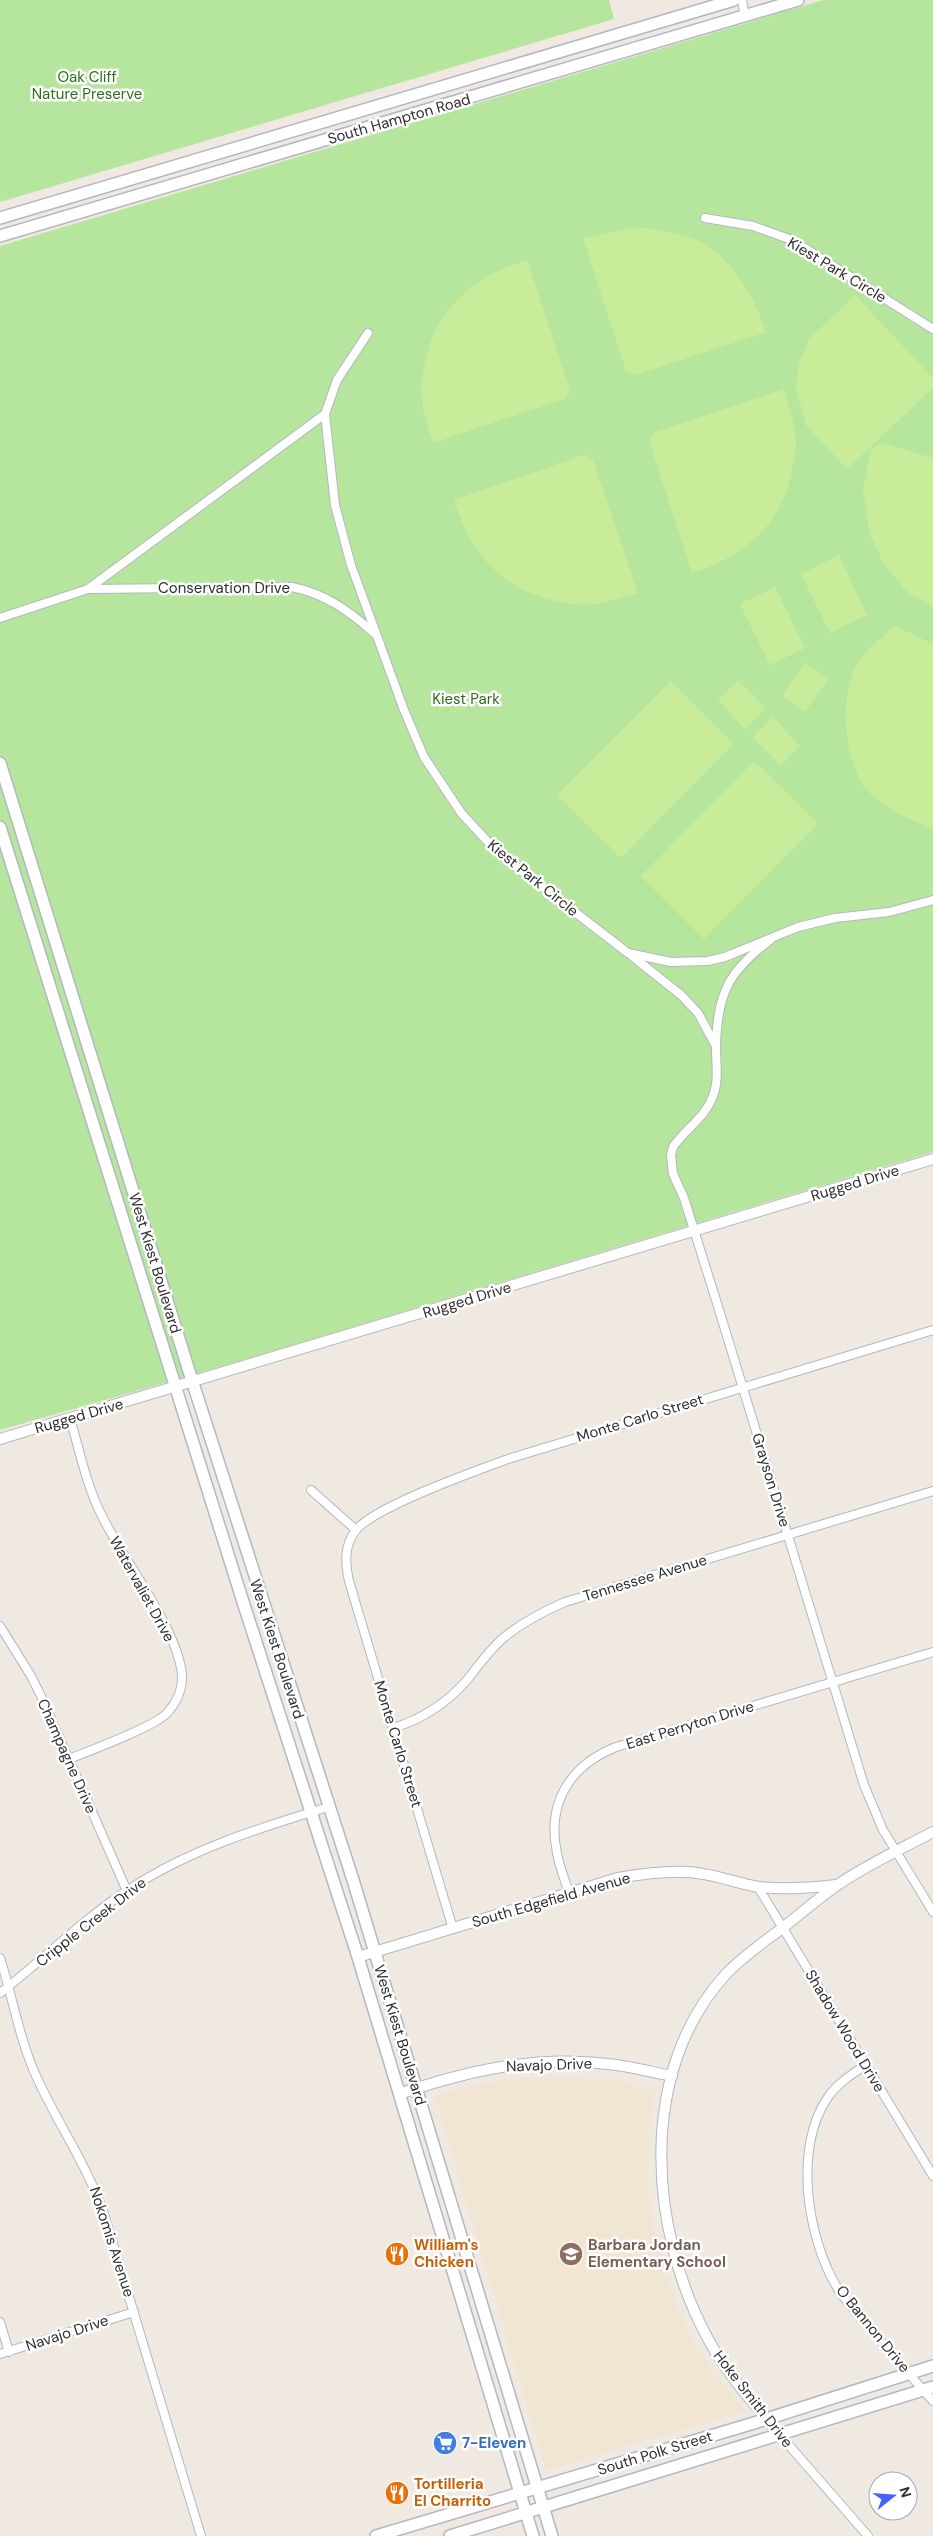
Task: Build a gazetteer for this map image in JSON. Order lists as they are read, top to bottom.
{
  "streets": {
    "main road": ["South Hampton Road", "West Kiest Boulevard", "South Polk Street"],
    "street": [
      "Kiest Park Circle",
      "Conservation Drive",
      "Rugged Drive",
      "Monte Carlo Street",
      "Grayson Drive",
      "Tennessee Avenue",
      "Watervaliet Drive",
      "East Perryton Drive",
      "Champagne Drive",
      "South Edgefield Avenue",
      "Cripple Creek Drive",
      "Shadow Wood Drive",
      "Navajo Drive",
      "Nokomis Avenue",
      "O Bannon Drive",
      "Hoke Smith Drive"
    ]
  },
  "crossings": [
    ["Kiest Park Circle", "Conservation Drive"],
    ["Kiest Park Circle", "Grayson Drive"],
    ["Rugged Drive", "West Kiest Boulevard"],
    ["Rugged Drive", "Grayson Drive"],
    ["Rugged Drive", "Watervaliet Drive"],
    ["West Kiest Boulevard", "South Edgefield Avenue"],
    ["West Kiest Boulevard", "Cripple Creek Drive"],
    ["West Kiest Boulevard", "Navajo Drive"],
    ["West Kiest Boulevard", "South Polk Street"],
    ["Monte Carlo Street", "Grayson Drive"],
    ["Monte Carlo Street", "Tennessee Avenue"],
    ["Monte Carlo Street", "South Edgefield Avenue"],
    ["Grayson Drive", "Tennessee Avenue"],
    ["Grayson Drive", "East Perryton Drive"],
    ["Grayson Drive", "South Edgefield Avenue"],
    ["Watervaliet Drive", "Champagne Drive"],
    ["East Perryton Drive", "South Edgefield Avenue"],
    ["Champagne Drive", "Cripple Creek Drive"],
    ["South Edgefield Avenue", "Shadow Wood Drive"],
    ["South Edgefield Avenue", "Hoke Smith Drive"],
    ["Cripple Creek Drive", "Nokomis Avenue"],
    ["Shadow Wood Drive", "O Bannon Drive"],
    ["Shadow Wood Drive", "Hoke Smith Drive"],
    ["Navajo Drive", "Nokomis Avenue"],
    ["Navajo Drive", "Hoke Smith Drive"],
    ["O Bannon Drive", "South Polk Street"],
    ["Hoke Smith Drive", "South Polk Street"]
  ],
  "parks": ["Oak Cliff Nature Preserve", "Kiest Park"],
  "places": {
    "restaurant": ["William's Chicken", "Tortilleria El Charrito"],
    "school or university": ["Barbara Jordan Elementary School"],
    "supermarket": ["7-Eleven"]
  },
  "north": "right"
}
